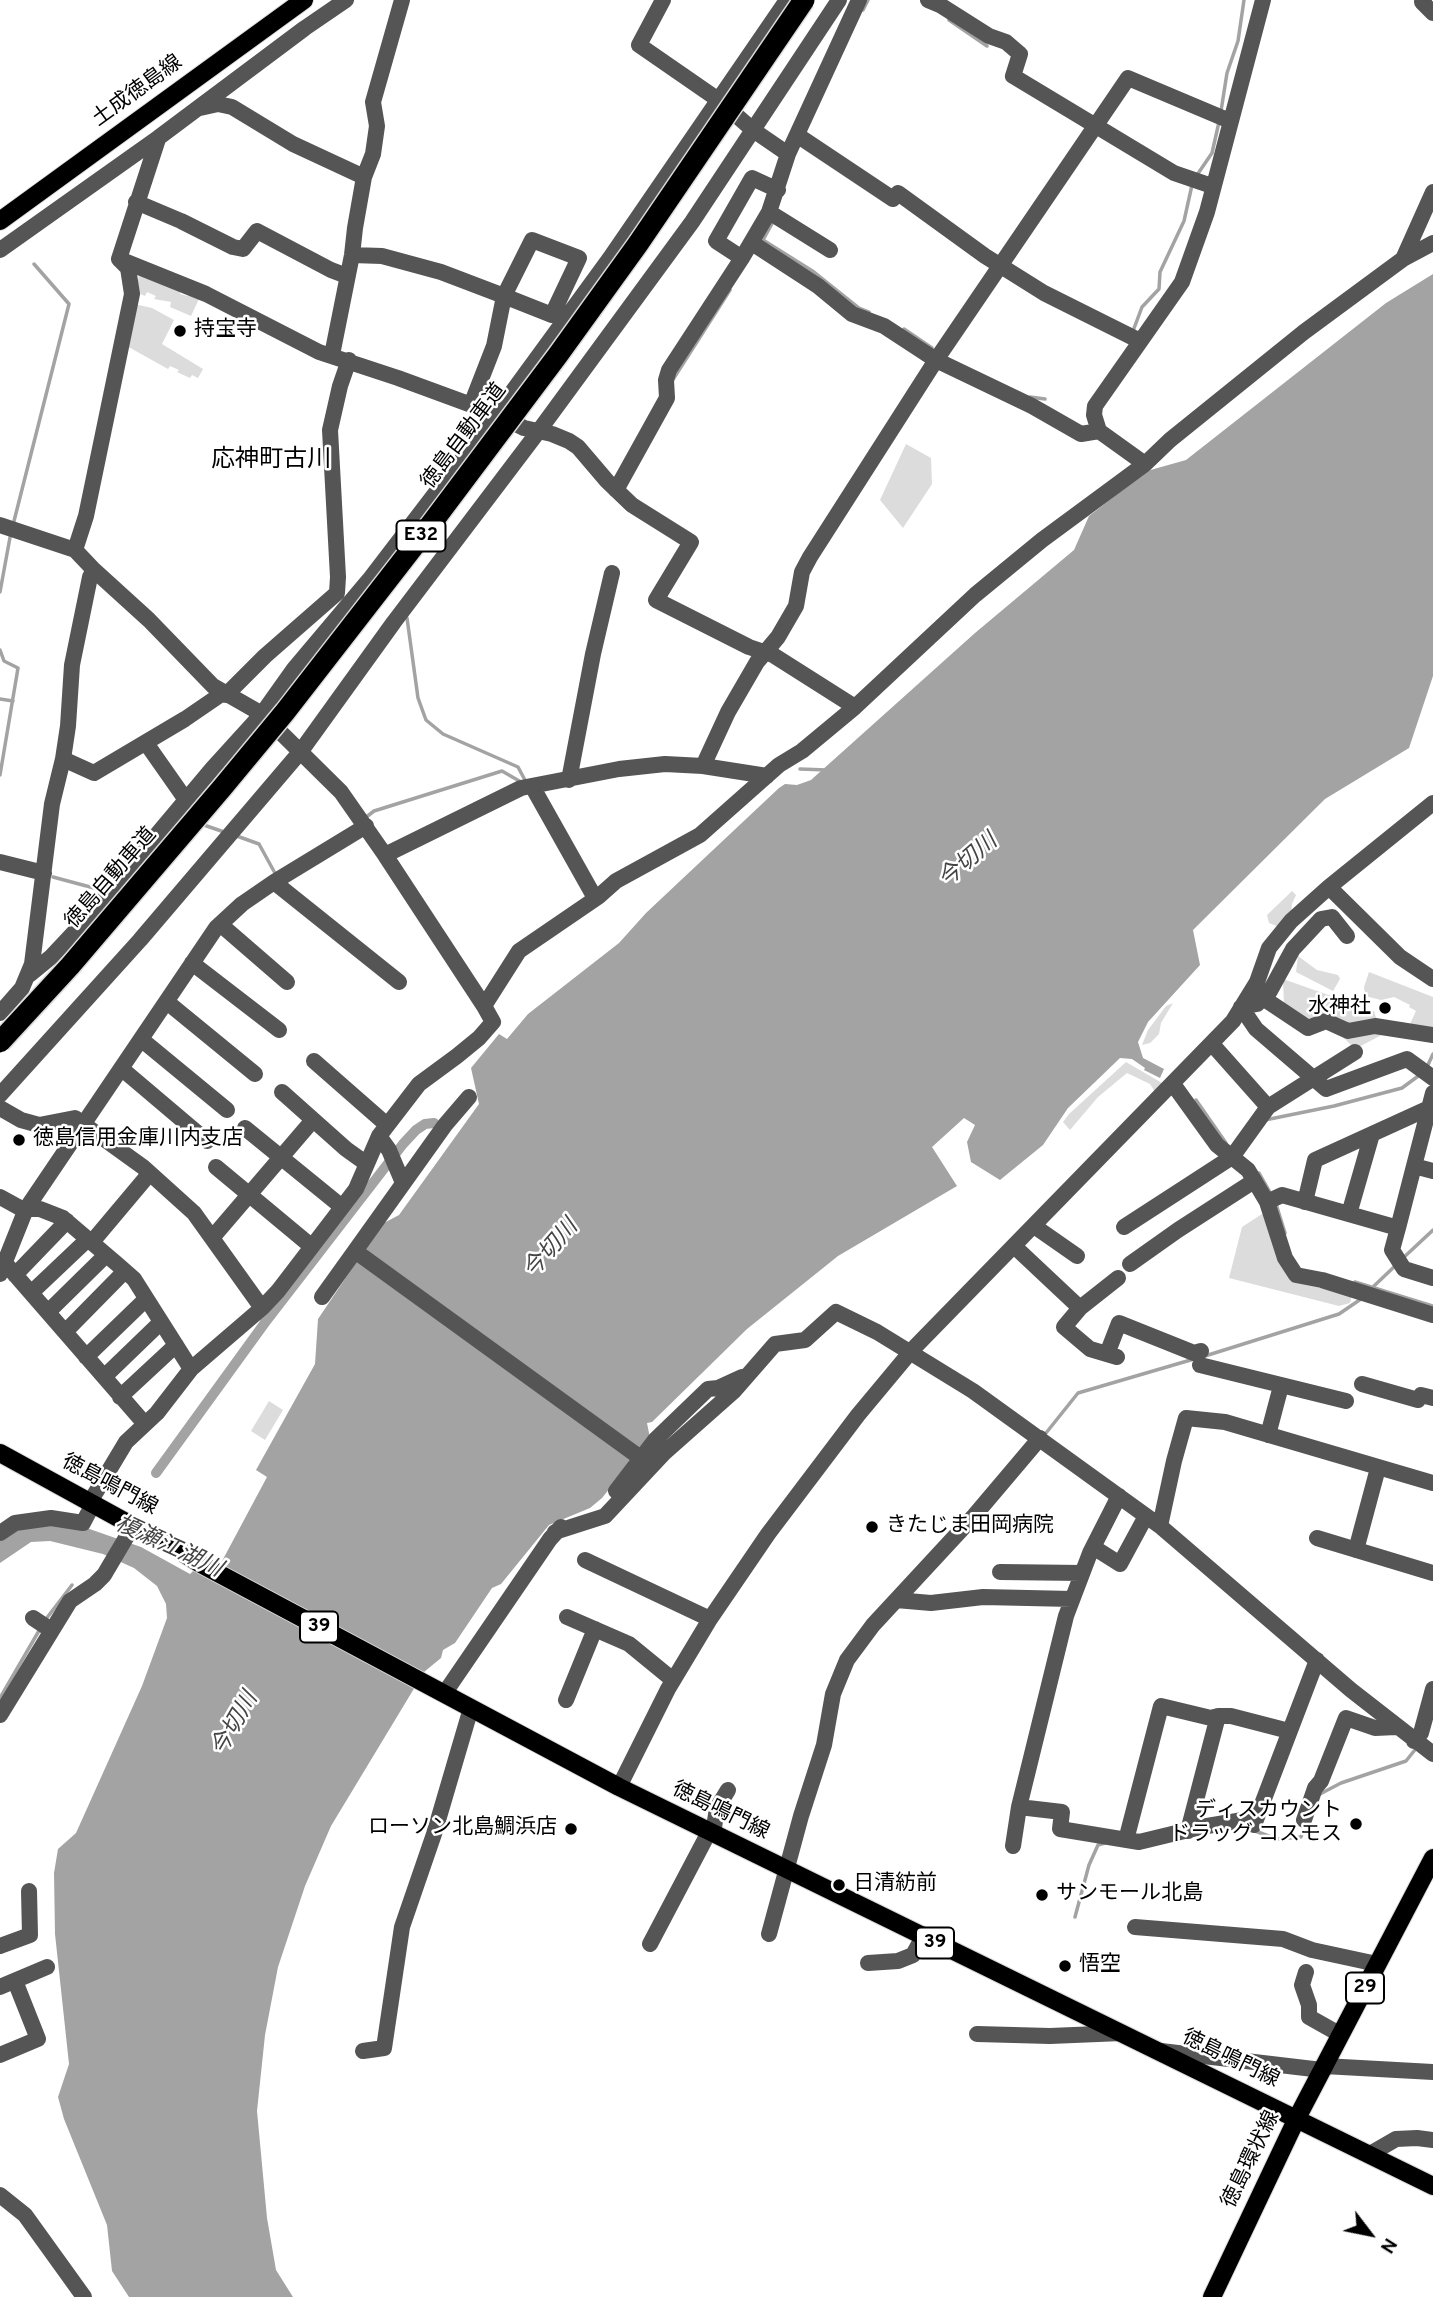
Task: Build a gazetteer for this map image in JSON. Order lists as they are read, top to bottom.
{
  "streets": {
    "highway": ["徳島自動車道", "E32"],
    "main road": [
      "土成徳島線",
      "徳島鳴門線",
      "39",
      "29",
      "徳島環状線"
    ]
  },
  "crossings": [
    ["徳島鳴門線", "徳島環状線"]
  ],
  "districts": ["応神町古川"],
  "water": ["今切川", "榎瀬江湖川"],
  "places": [
    "持宝寺",
    "水神社",
    "徳島信用金庫川内支店",
    "きたじま田岡病院",
    "ディスカウント ドラッグ コスモス",
    "ローソン北島鯛浜店",
    "日清紡前",
    "サンモール北島",
    "悟空"
  ],
  "north": "bottom right"
}
